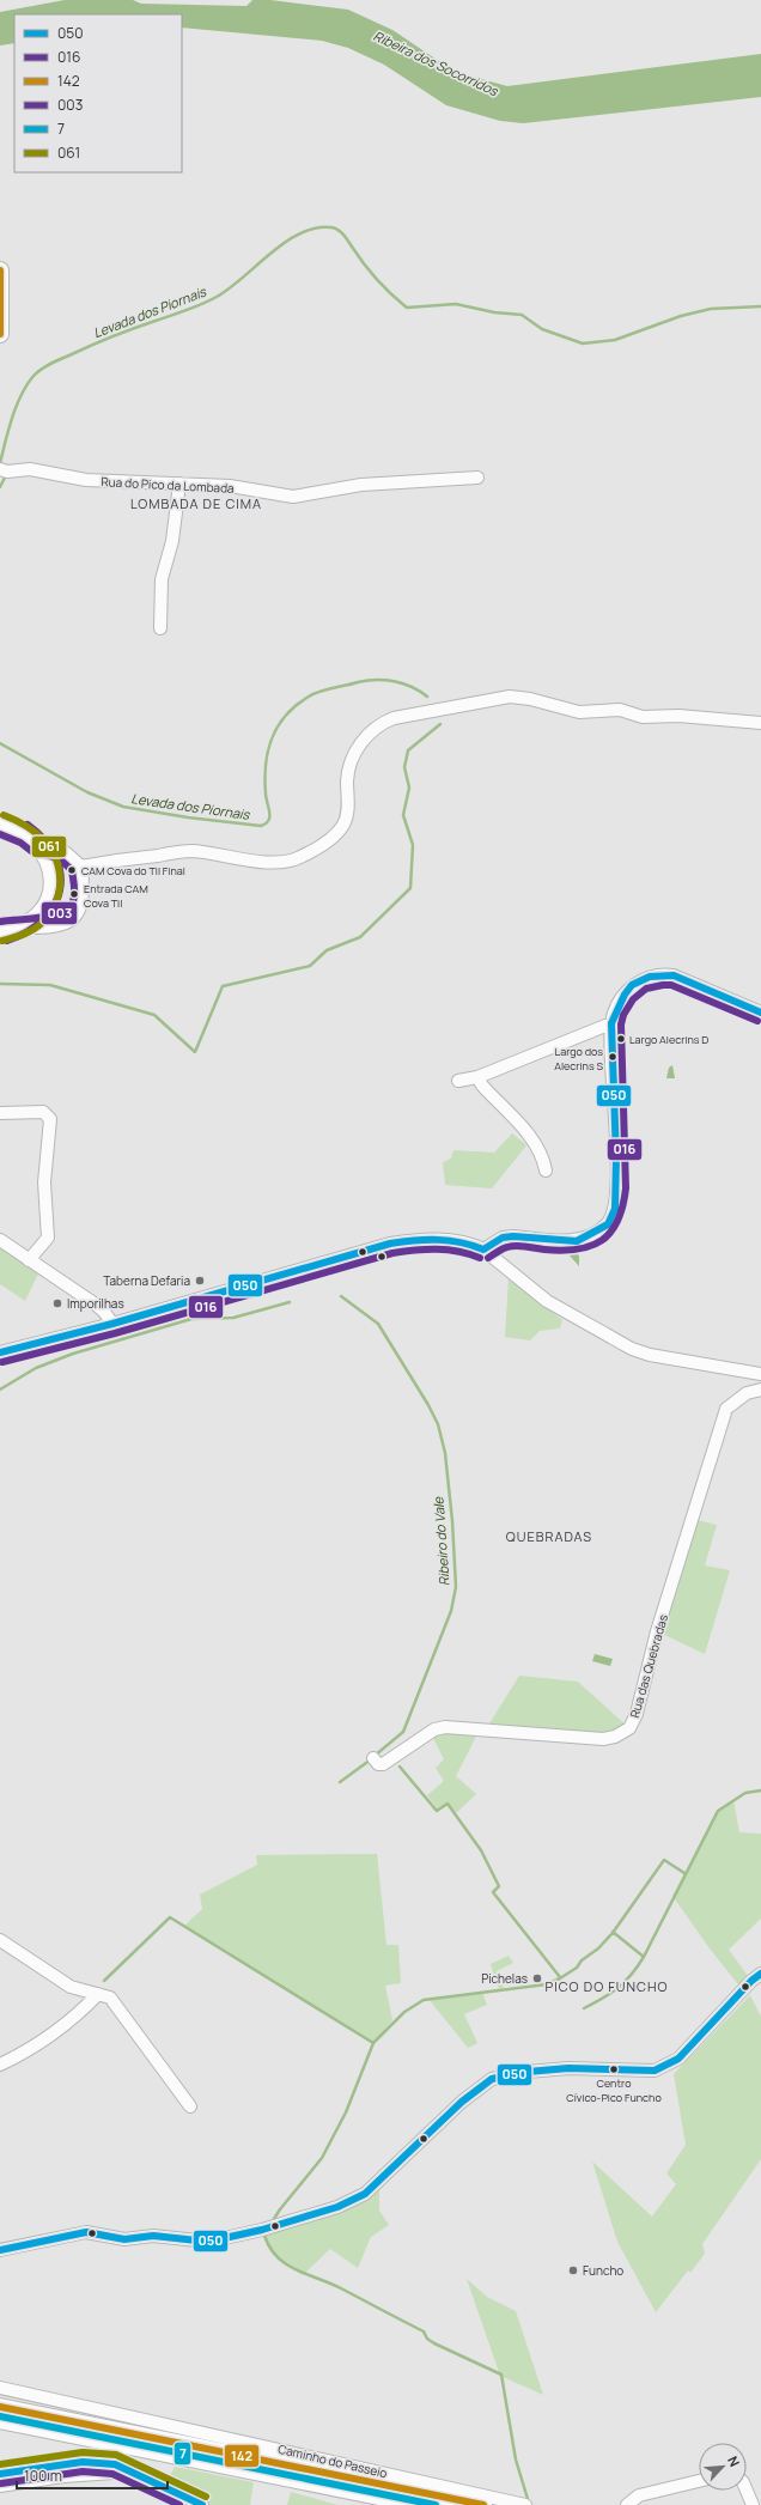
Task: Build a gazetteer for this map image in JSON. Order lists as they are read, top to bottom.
{
  "streets": {
    "street": ["Rua do Pico da Lombada", "Rua das Quebradas", "Caminho do Passeio"]
  },
  "districts": ["LOMBADA DE CIMA", "QUEBRADAS", "PICO DO FUNCHO"],
  "water": ["Ribeira dos Socorridos", "Levada dos Piornais", "Ribeiro do Vale"],
  "places": [
    "CAM Cova do Til Final",
    "Entrada CAM Cova Til",
    "Largo Alecrins D",
    "Largo dos Alecrins S",
    "Taberna Defaria",
    "Imporilhas",
    "Pichelas",
    "Centro Cívico-Pico Funcho",
    "Funcho"
  ],
  "lines": [
    "transit line 142",
    "transit line 061",
    "transit line 003",
    "transit line 050",
    "transit line 016",
    "transit line 7"
  ],
  "legend": [
    "050",
    "016",
    "142",
    "003",
    "7",
    "061"
  ],
  "scale_bar": "100 m",
  "north": "top right"
}
